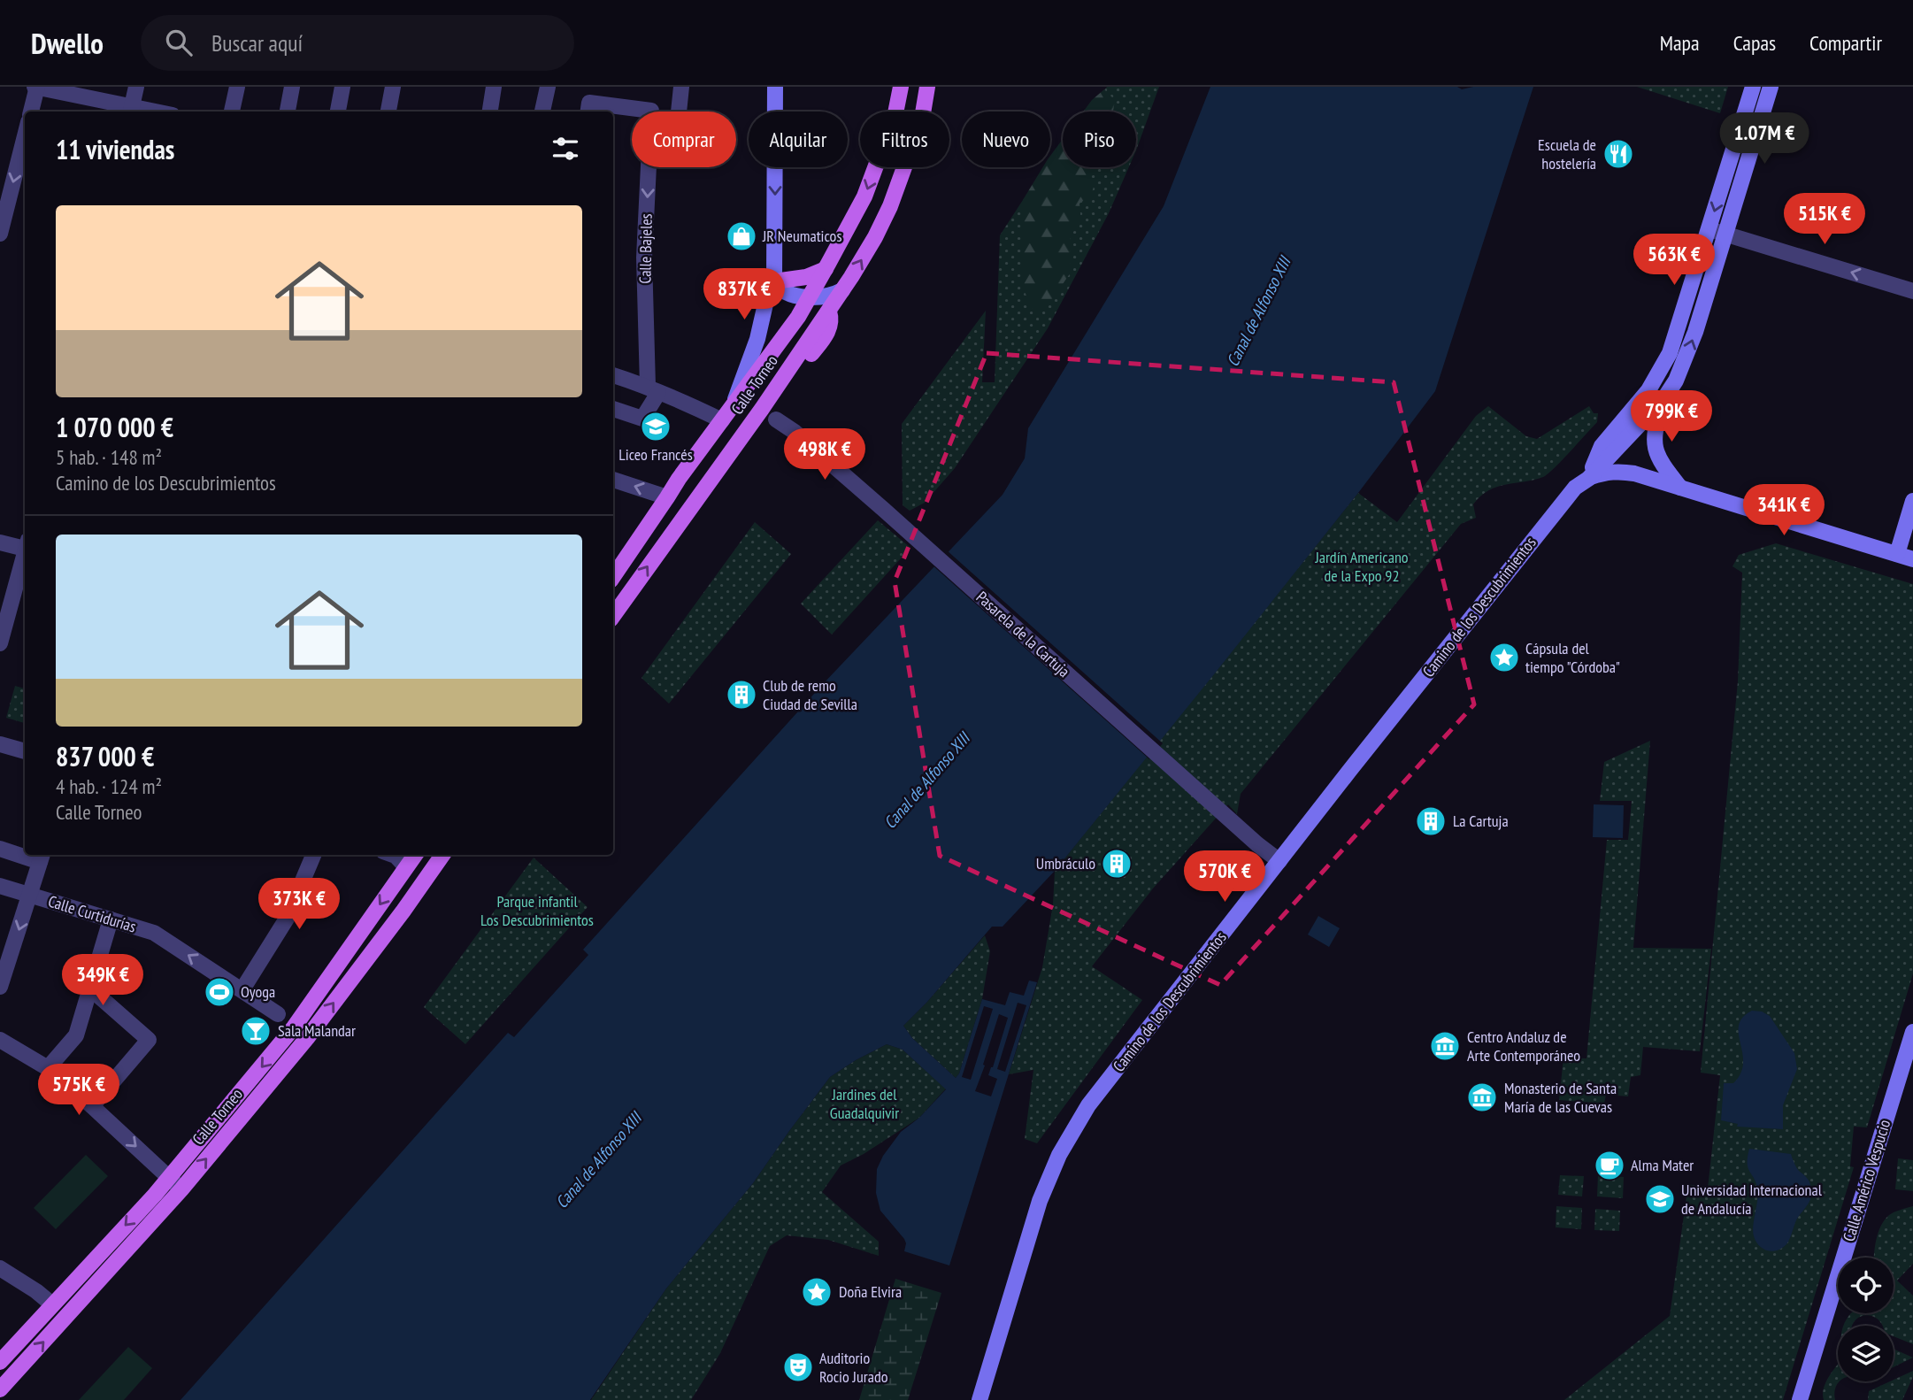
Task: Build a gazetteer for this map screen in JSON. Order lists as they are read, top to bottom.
{
  "streets": {
    "main road": ["Calle Torneo"],
    "street": [
      "Calle Bajeles",
      "Camino de los Descubrimientos",
      "Pasarela de la Cartuja",
      "Calle Curtidurías",
      "Calle Américo Vespucio"
    ]
  },
  "crossings": [
    ["Camino de los Descubrimientos", "Pasarela de la Cartuja"]
  ],
  "one_way": ["Calle Bajeles", "Calle Curtidurías"],
  "water": ["Canal de Alfonso XIII"],
  "parks": ["Jardín Americano de la Expo 92", "Parque infantil Los Descubrimientos", "Jardines del Guadalquivir"],
  "places": {
    "restaurant": ["Escuela de hostelería"],
    "shop": ["JR Neumaticos"],
    "school or university": ["Liceo Francés", "Universidad Internacional de Andalucía"],
    "place": ["Cápsula del tiempo \"Córdoba\"", "Doña Elvira"],
    "building": ["Club de remo Ciudad de Sevilla", "La Cartuja", "Umbráculo"],
    "sports": ["Oyoga"],
    "bar": ["Sala Malandar"],
    "museum": ["Centro Andaluz de Arte Contemporáneo", "Monasterio de Santa María de las Cuevas"],
    "cafe": ["Alma Mater"],
    "theatre": ["Auditorio Rocio Jurado"]
  },
  "page": {
    "header": "Dwello",
    "search": "Buscar aquí",
    "nav": ["Mapa", "Capas", "Compartir"],
    "chip": [
      "Comprar",
      "Alquilar",
      "Filtros",
      "Nuevo",
      "Piso"
    ],
    "heading": "11 viviendas",
    "price": [
      "1.07M €",
      "515K €",
      "563K €",
      "837K €",
      "799K €",
      "498K €",
      "341K €",
      "570K €",
      "373K €",
      "349K €",
      "575K €"
    ],
    "list": [
      {
        "name": "1 070 000 €",
        "note": "5 hab. · 148 m² · Camino de los Descubrimientos"
      },
      {
        "name": "837 000 €",
        "note": "4 hab. · 124 m² · Calle Torneo"
      }
    ]
  }
}
